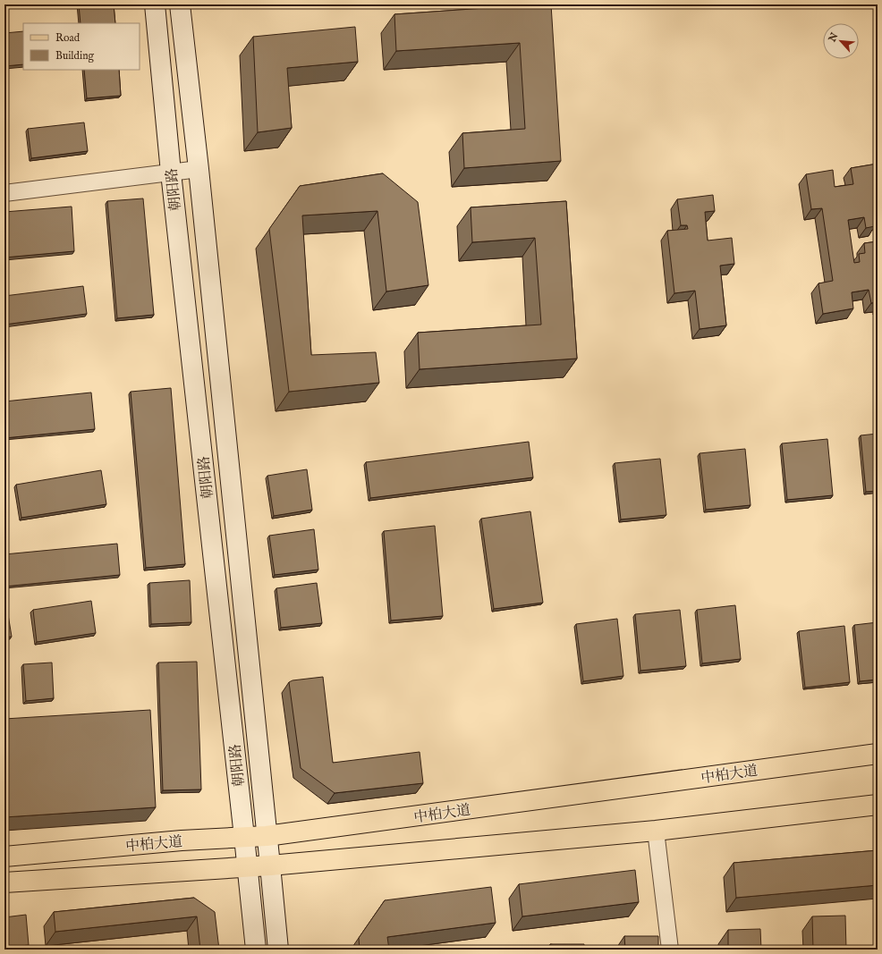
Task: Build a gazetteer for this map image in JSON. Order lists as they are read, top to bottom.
{
  "streets": {
    "main road": ["朝阳路", "中柏大道"]
  },
  "crossings": [
    ["朝阳路", "中柏大道"]
  ],
  "legend": ["Road", "Building"],
  "north": "top left"
}
